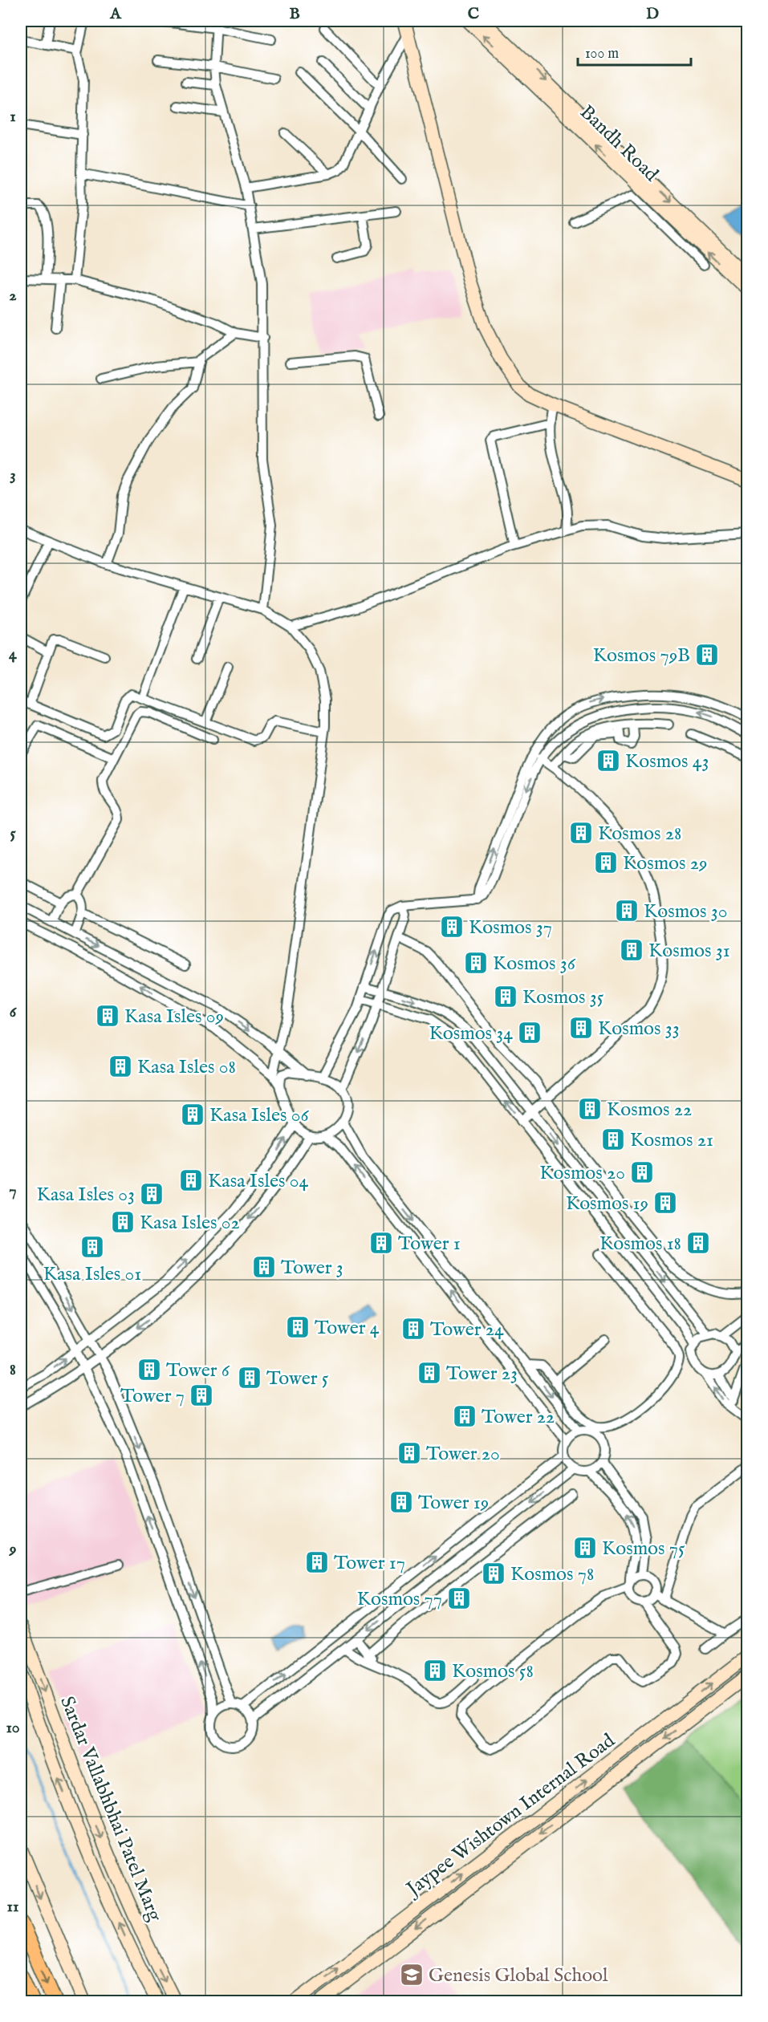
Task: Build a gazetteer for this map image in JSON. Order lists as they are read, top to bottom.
{
  "streets": {
    "street": ["Bandh Road", "Sardar Vallabhbhai Patel Marg", "Jaypee Wishtown Internal Road"]
  },
  "places": {
    "building": [
      "Kosmos 79B",
      "Kosmos 43",
      "Kosmos 28",
      "Kosmos 29",
      "Kosmos 30",
      "Kosmos 37",
      "Kosmos 31",
      "Kosmos 36",
      "Kosmos 35",
      "Kasa Isles 09",
      "Kosmos 33",
      "Kosmos 34",
      "Kasa Isles 08",
      "Kosmos 22",
      "Kasa Isles 06",
      "Kosmos 21",
      "Kosmos 20",
      "Kasa Isles 04",
      "Kasa Isles 03",
      "Kosmos 19",
      "Kasa Isles 02",
      "Tower 1",
      "Kosmos 18",
      "Kasa Isles 01",
      "Tower 3",
      "Tower 4",
      "Tower 24",
      "Tower 6",
      "Tower 23",
      "Tower 5",
      "Tower 7",
      "Tower 22",
      "Tower 20",
      "Tower 19",
      "Kosmos 75",
      "Tower 17",
      "Kosmos 78",
      "Kosmos 77",
      "Kosmos 58"
    ],
    "school or university": ["Genesis Global School"]
  },
  "scale_bar": "100 m",
  "grid": {
    "columns": [
      "A",
      "B",
      "C",
      "D"
    ],
    "rows": [
      "1",
      "2",
      "3",
      "4",
      "5",
      "6",
      "7",
      "8",
      "9",
      "10",
      "11"
    ]
  }
}
